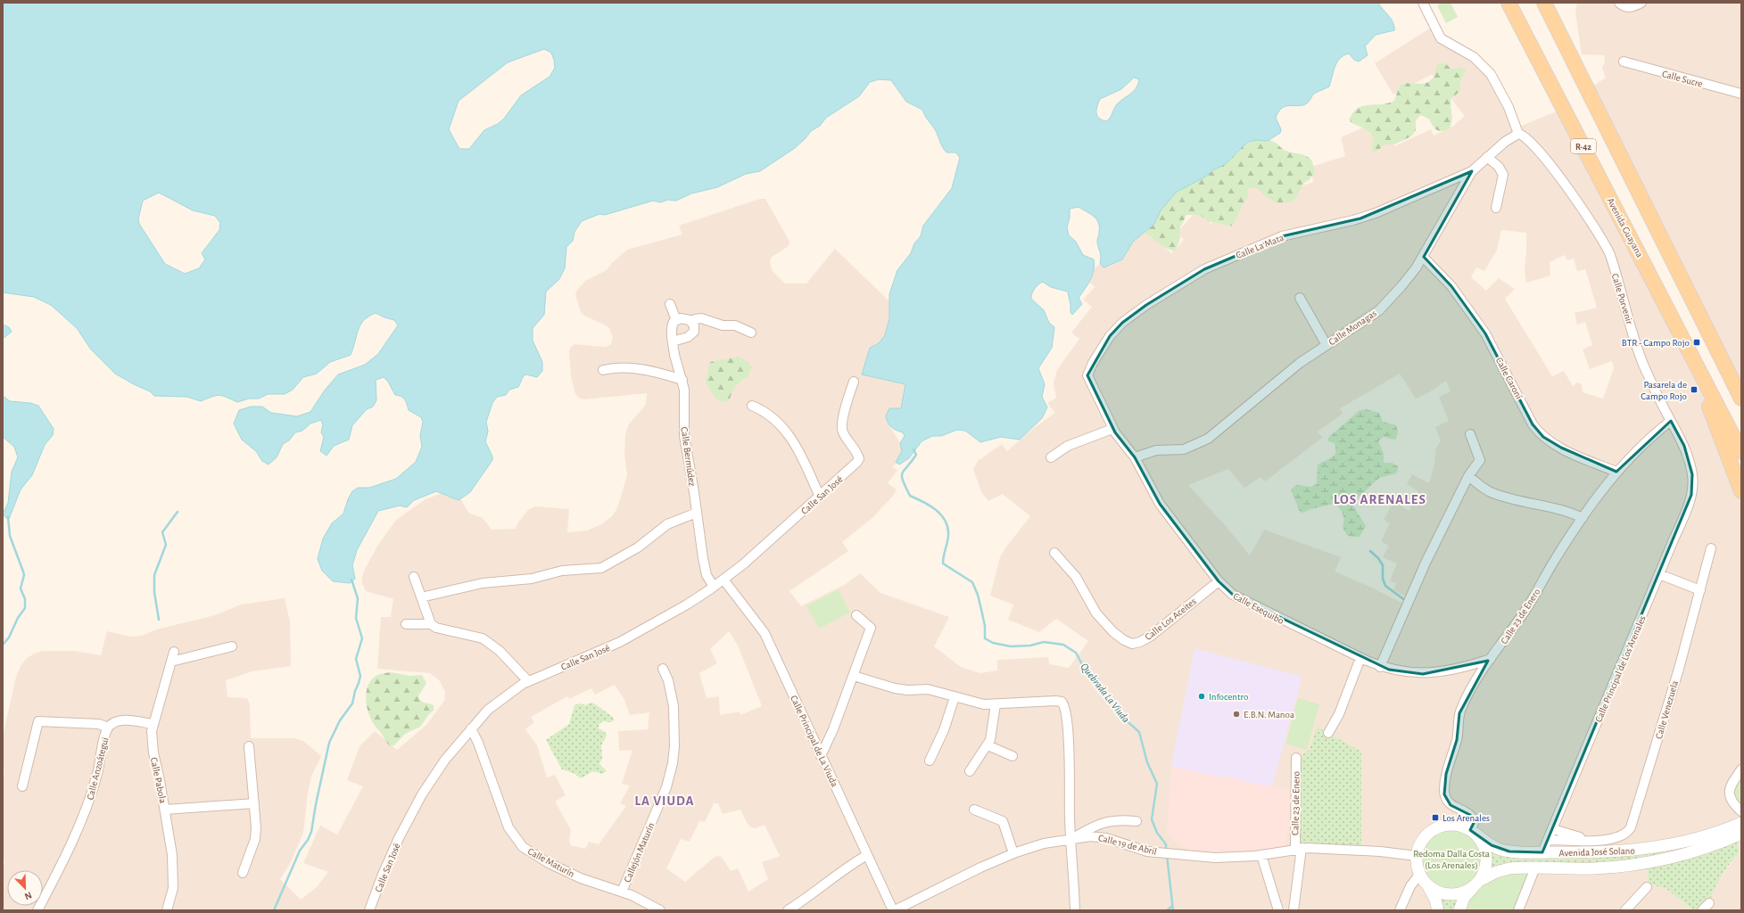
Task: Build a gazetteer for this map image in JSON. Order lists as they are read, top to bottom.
{
  "streets": {
    "main road": ["R-42", "Avenida Guayana"],
    "street": [
      "Calle Sucre",
      "Calle La Mata",
      "Calle Porvenir",
      "Calle Monagas",
      "Calle Caroní",
      "Calle Bermúdez",
      "Calle San José",
      "Calle Esequibo",
      "Calle 23 de Enero",
      "Calle Los Aceites",
      "Calle Principal de Los Arenales",
      "Calle Venezuela",
      "Calle Principal de La Viuda",
      "Calle Anzoátegui",
      "Calle Pabola",
      "Calle 19 de Abril",
      "Avenida José Solano",
      "Callejón Maturín",
      "Calle Maturín"
    ]
  },
  "crossings": [
    ["Calle La Mata", "Calle Monagas"],
    ["Calle La Mata", "Calle Esequibo"],
    ["Calle Porvenir", "Calle Monagas"],
    ["Calle Porvenir", "Calle 23 de Enero"],
    ["Calle Porvenir", "Calle Principal de Los Arenales"],
    ["Calle Monagas", "Calle Caroní"],
    ["Calle Monagas", "Calle Esequibo"],
    ["Calle Caroní", "Calle 23 de Enero"],
    ["Calle Bermúdez", "Calle San José"],
    ["Calle San José", "Calle Principal de La Viuda"],
    ["Calle San José", "Calle Maturín"],
    ["Calle Esequibo", "Calle 23 de Enero"],
    ["Calle Esequibo", "Calle Los Aceites"],
    ["Calle 23 de Enero", "Calle 19 de Abril"],
    ["Calle 23 de Enero", "Avenida José Solano"],
    ["Calle Principal de Los Arenales", "Calle Venezuela"],
    ["Calle Principal de Los Arenales", "Avenida José Solano"],
    ["Calle Principal de La Viuda", "Calle 19 de Abril"],
    ["Calle Anzoátegui", "Calle Pabola"],
    ["Calle 19 de Abril", "Avenida José Solano"],
    ["Callejón Maturín", "Calle Maturín"]
  ],
  "districts": ["LOS ARENALES", "LA VIUDA"],
  "water": ["Quebrada La Viuda"],
  "parks": ["Redoma Dalla Costa (Los Arenales)"],
  "places": {
    "transit": ["BTR - Campo Rojo", "Pasarela de Campo Rojo", "Los Arenales"],
    "other": ["Infocentro", "E.B.N. Manoa"]
  },
  "north": "bottom right"
}
